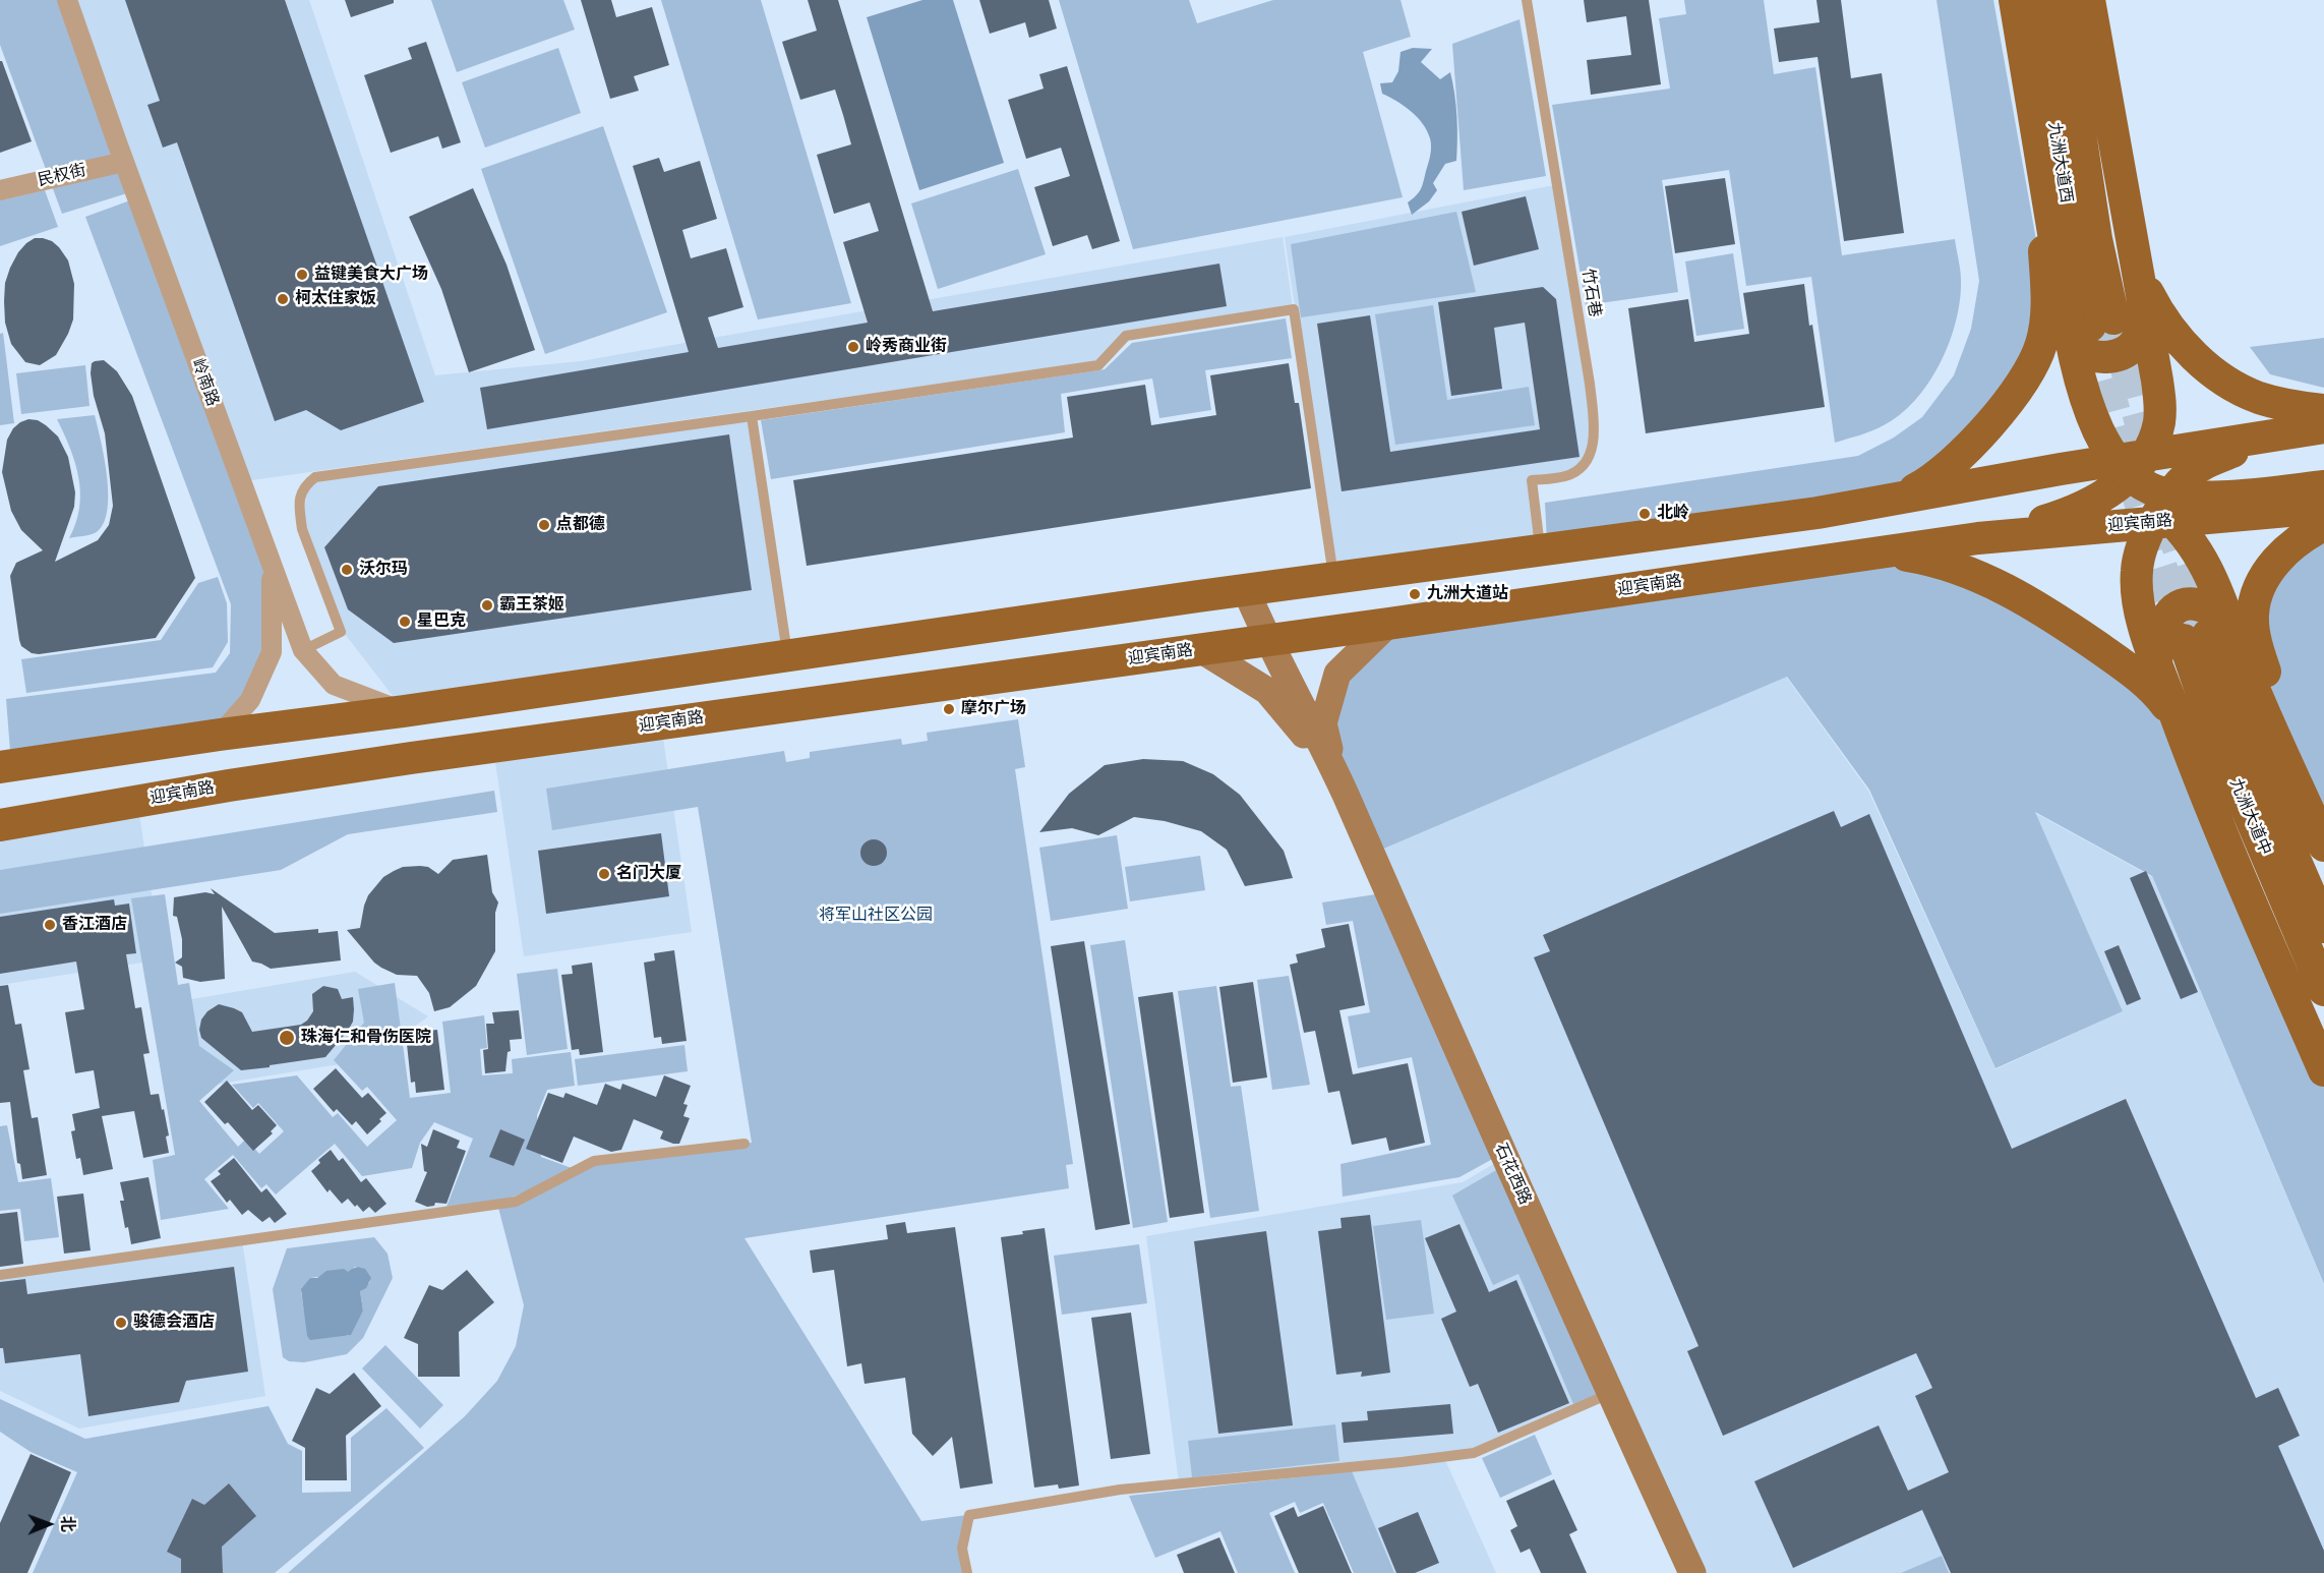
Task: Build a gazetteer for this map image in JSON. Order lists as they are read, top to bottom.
{
  "streets": {
    "main road": [
      "九洲大道西",
      "迎宾南路",
      "九洲大道中",
      "石花西路"
    ],
    "street": ["民权街", "岭南路"],
    "lane": ["竹石巷"]
  },
  "crossings": [
    ["民权街", "岭南路"]
  ],
  "parks": ["将军山社区公园"],
  "places": [
    "益键美食大广场",
    "柯太住家饭",
    "岭秀商业街",
    "北岭",
    "点都德",
    "沃尔玛",
    "九洲大道站",
    "霸王茶姬",
    "星巴克",
    "摩尔广场",
    "名门大厦",
    "香江酒店",
    "珠海仁和骨伤医院",
    "骏德会酒店"
  ],
  "north": "right"
}
